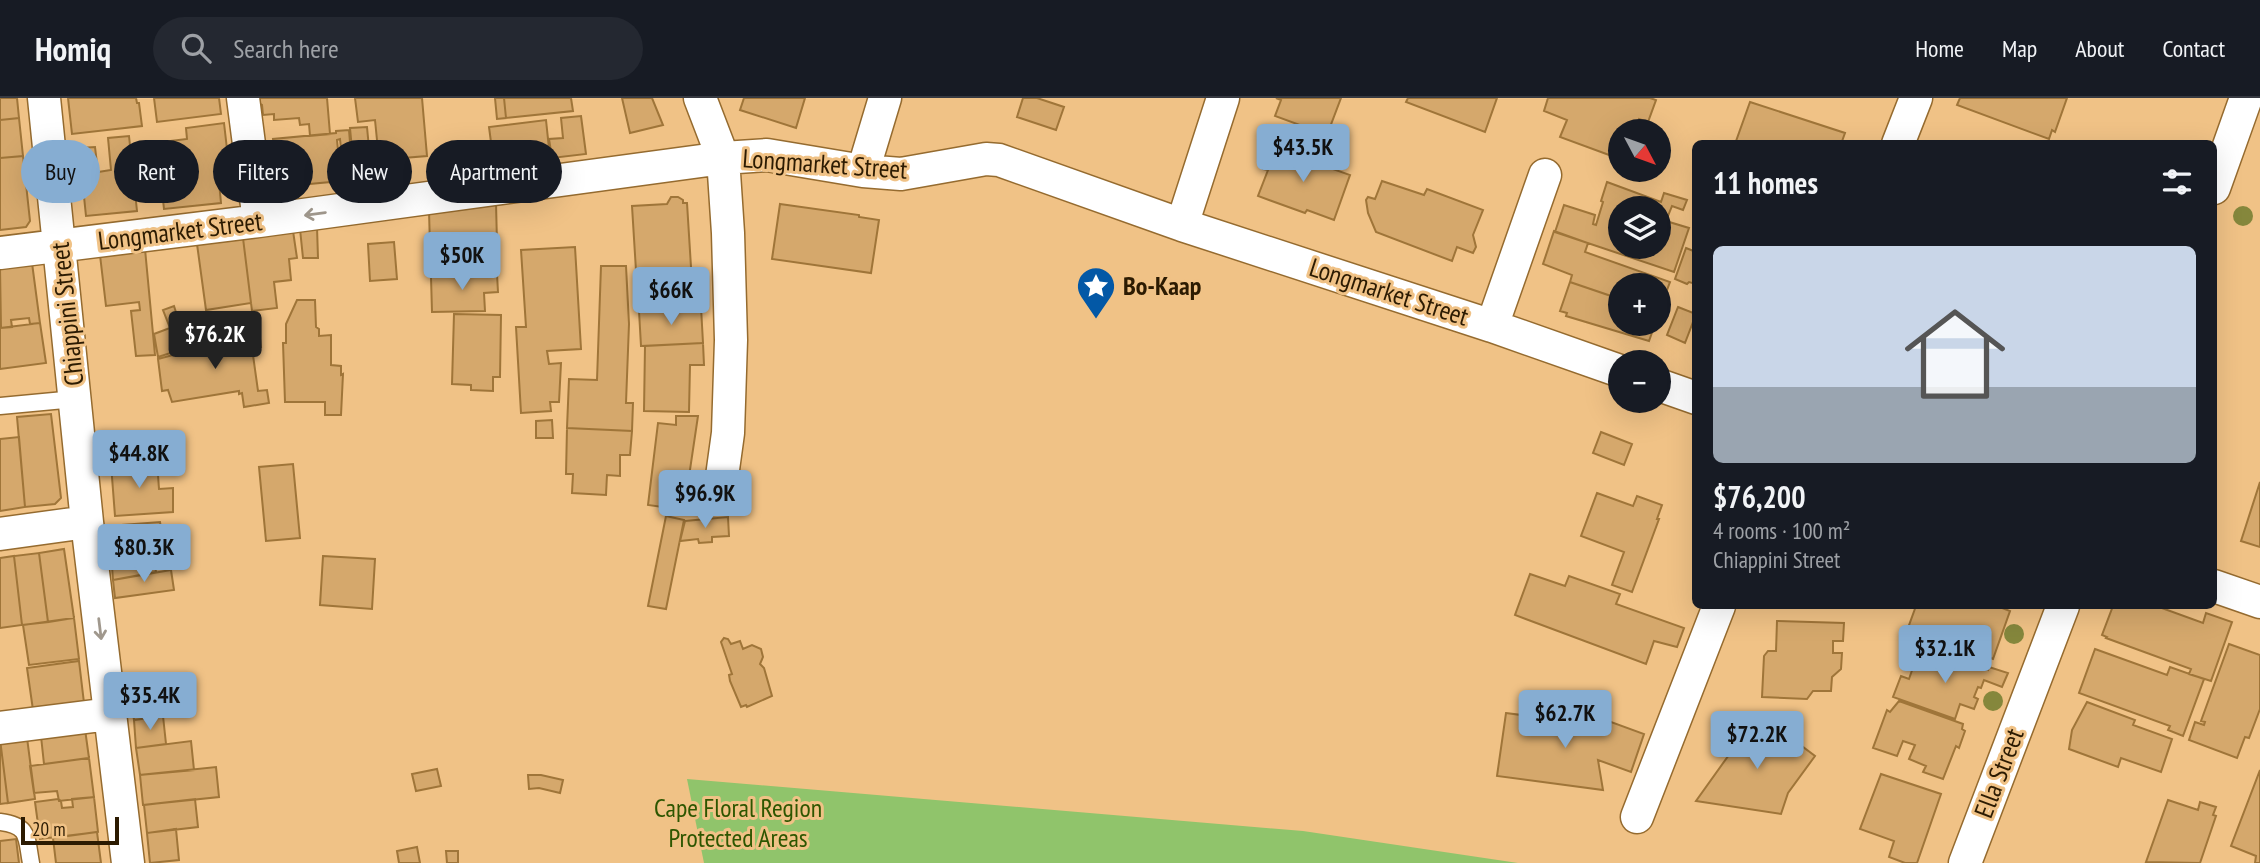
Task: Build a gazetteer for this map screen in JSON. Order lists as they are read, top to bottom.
{
  "streets": {
    "street": ["Longmarket Street", "Chiappini Street", "Ella Street"]
  },
  "crossings": [
    ["Longmarket Street", "Chiappini Street"]
  ],
  "parks": ["Cape Floral Region Protected Areas"],
  "places": {
    "place": ["Bo-Kaap"]
  },
  "scale_bar": "20 m",
  "north": "bottom right",
  "page": {
    "header": "Homiq",
    "search": "Search here",
    "nav": [
      "Home",
      "Map",
      "About",
      "Contact"
    ],
    "map_buttons": ["+", "−"],
    "price": [
      "$43.5K",
      "$50K",
      "$66K",
      "$76.2K",
      "$44.8K",
      "$96.9K",
      "$80.3K",
      "$32.1K",
      "$35.4K",
      "$62.7K",
      "$72.2K"
    ],
    "chip": [
      "Buy",
      "Rent",
      "Filters",
      "New",
      "Apartment"
    ],
    "heading": "11 homes",
    "list": [
      {
        "name": "$76,200",
        "note": "4 rooms · 100 m² · Chiappini Street"
      }
    ],
    "scale": "20 m"
  }
}
